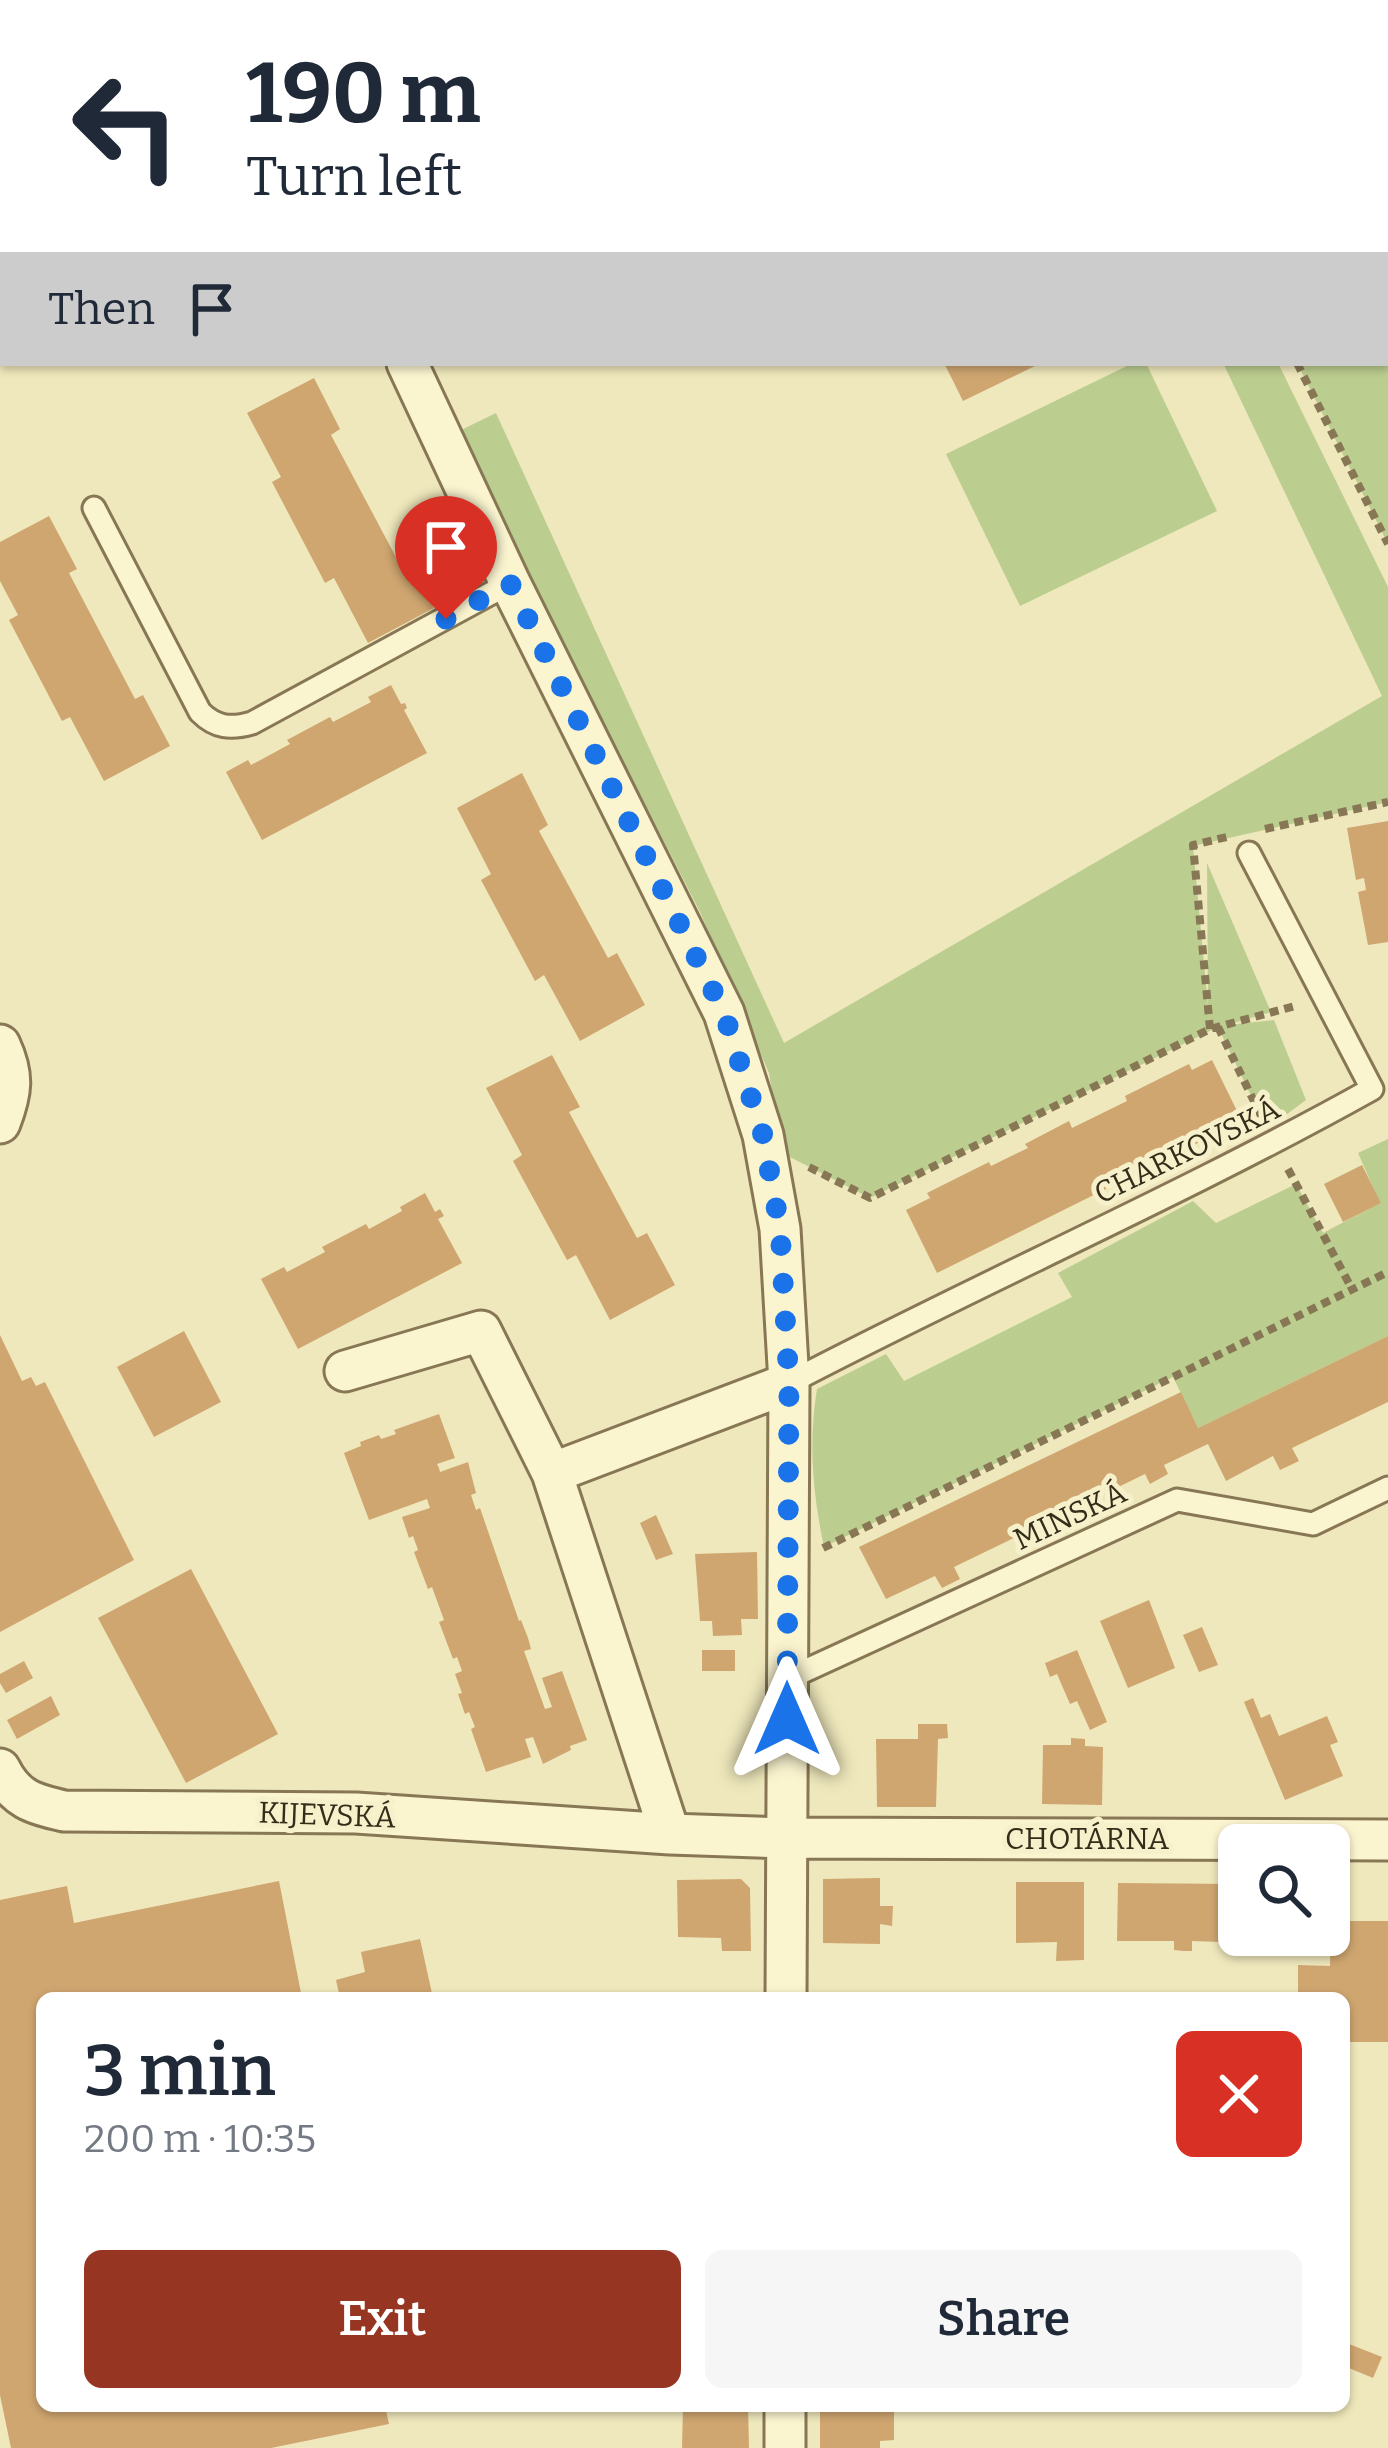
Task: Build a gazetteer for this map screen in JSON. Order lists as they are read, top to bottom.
{
  "streets": {
    "street": ["KIJEVSKÁ", "CHOTÁRNA"],
    "lane": ["CHARKOVSKÁ", "MINSKÁ"]
  },
  "crossings": [
    ["KIJEVSKÁ", "CHOTÁRNA"]
  ],
  "page": {
    "turn": ["190 m", "Turn left"],
    "then": "Then",
    "heading": ["3 min", "200 m · 10:35"],
    "buttons": ["Exit", "Share"]
  }
}
